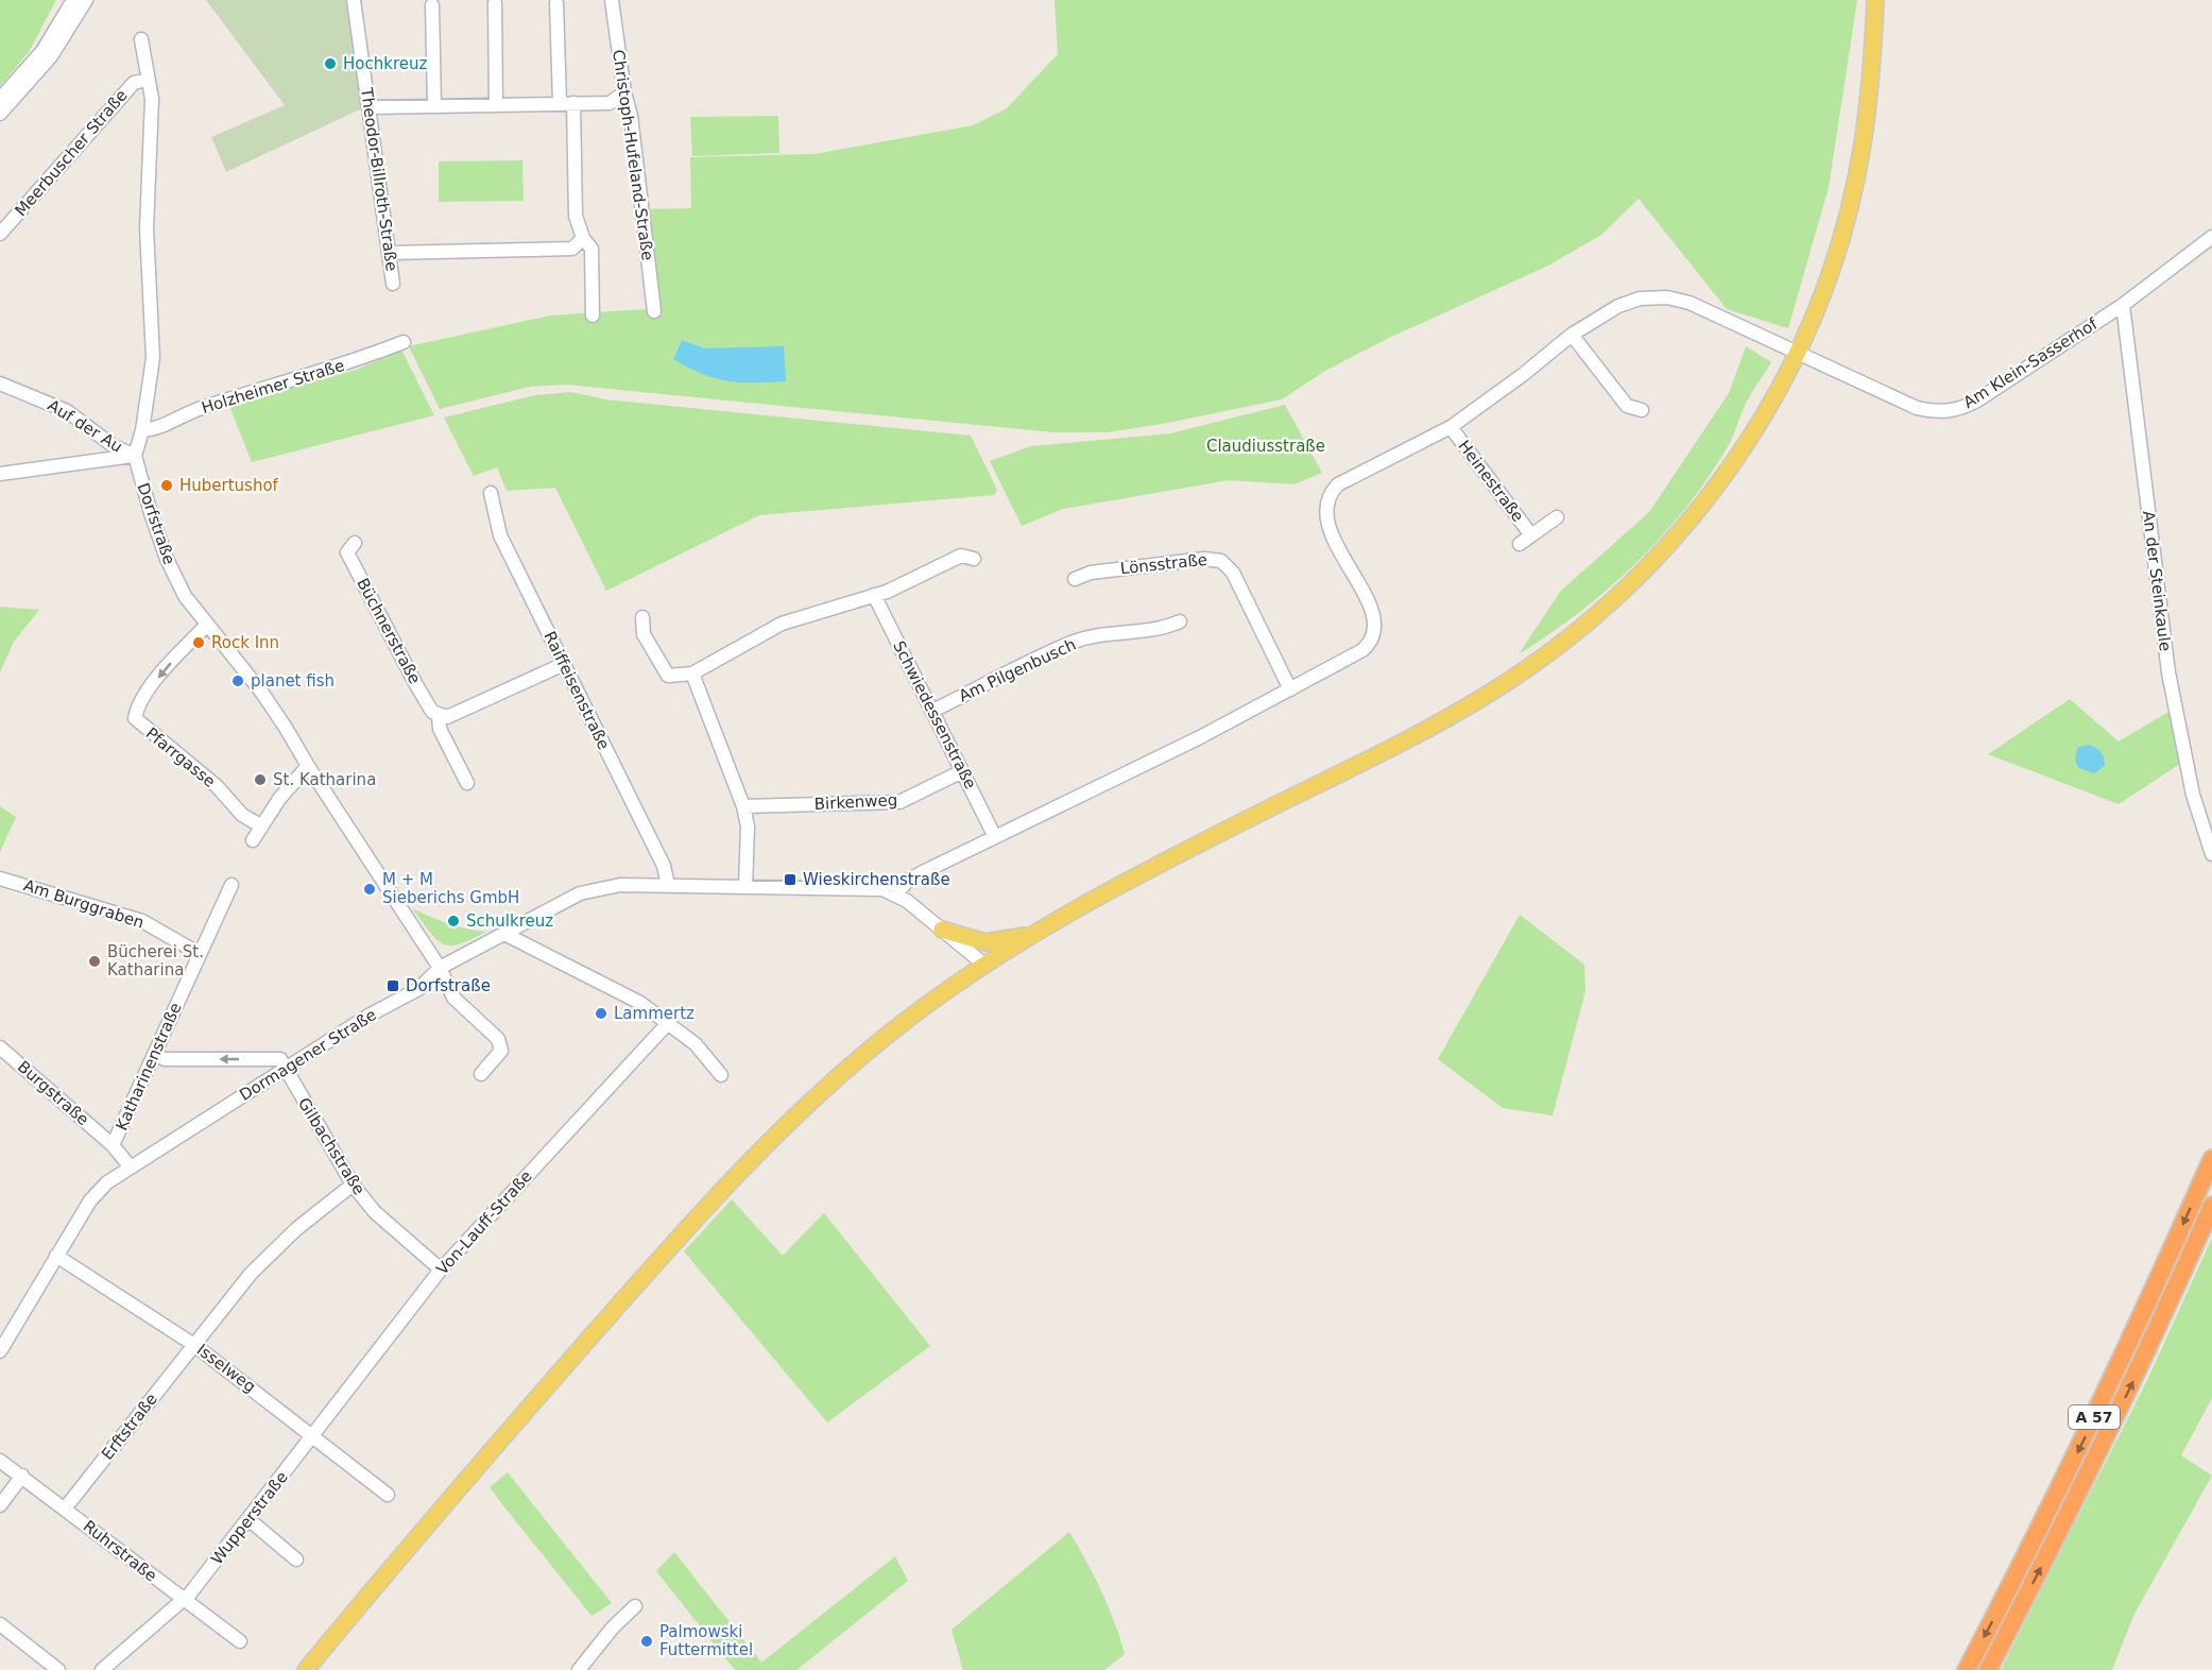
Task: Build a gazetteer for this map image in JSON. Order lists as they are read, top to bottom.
{
  "streets": {
    "highway": ["A 57"],
    "street": [
      "Meerbuscher Straße",
      "Christoph-Hufeland-Straße",
      "Theodor-Billroth-Straße",
      "Am Klein-Sasserhof",
      "Holzheimer Straße",
      "Auf der Au",
      "Heinestraße",
      "Dorfstraße",
      "Lönsstraße",
      "An der Steinkaule",
      "Büchnerstraße",
      "Am Pilgenbusch",
      "Raiffeisenstraße",
      "Schwiedessenstraße",
      "Pfarrgasse",
      "Birkenweg",
      "Am Burggraben",
      "Dormagener Straße",
      "Katharinenstraße",
      "Burgstraße",
      "Gilbachstraße",
      "Von-Lauff-Straße",
      "Isselweg",
      "Erftstraße",
      "Wupperstraße",
      "Ruhrstraße"
    ]
  },
  "crossings": [
    ["Am Klein-Sasserhof", "An der Steinkaule"],
    ["Auf der Au", "Dorfstraße"],
    ["Dorfstraße", "Pfarrgasse"],
    ["Dorfstraße", "Dormagener Straße"],
    ["Am Pilgenbusch", "Schwiedessenstraße"],
    ["Raiffeisenstraße", "Dormagener Straße"],
    ["Schwiedessenstraße", "Birkenweg"],
    ["Am Burggraben", "Katharinenstraße"],
    ["Dormagener Straße", "Burgstraße"],
    ["Dormagener Straße", "Gilbachstraße"],
    ["Dormagener Straße", "Isselweg"],
    ["Katharinenstraße", "Burgstraße"],
    ["Gilbachstraße", "Von-Lauff-Straße"],
    ["Gilbachstraße", "Erftstraße"],
    ["Von-Lauff-Straße", "Isselweg"],
    ["Von-Lauff-Straße", "Wupperstraße"],
    ["Isselweg", "Erftstraße"],
    ["Isselweg", "Wupperstraße"],
    ["Erftstraße", "Ruhrstraße"],
    ["Wupperstraße", "Ruhrstraße"]
  ],
  "parks": ["Claudiusstraße"],
  "places": {
    "other": [
      "Hochkreuz",
      "Hubertushof",
      "Rock Inn",
      "planet fish",
      "St. Katharina",
      "M + M Sieberichs GmbH",
      "Schulkreuz",
      "Bücherei St. Katharina",
      "Lammertz",
      "Palmowski Futtermittel"
    ],
    "transit": ["Wieskirchenstraße", "Dorfstraße"]
  }
}
